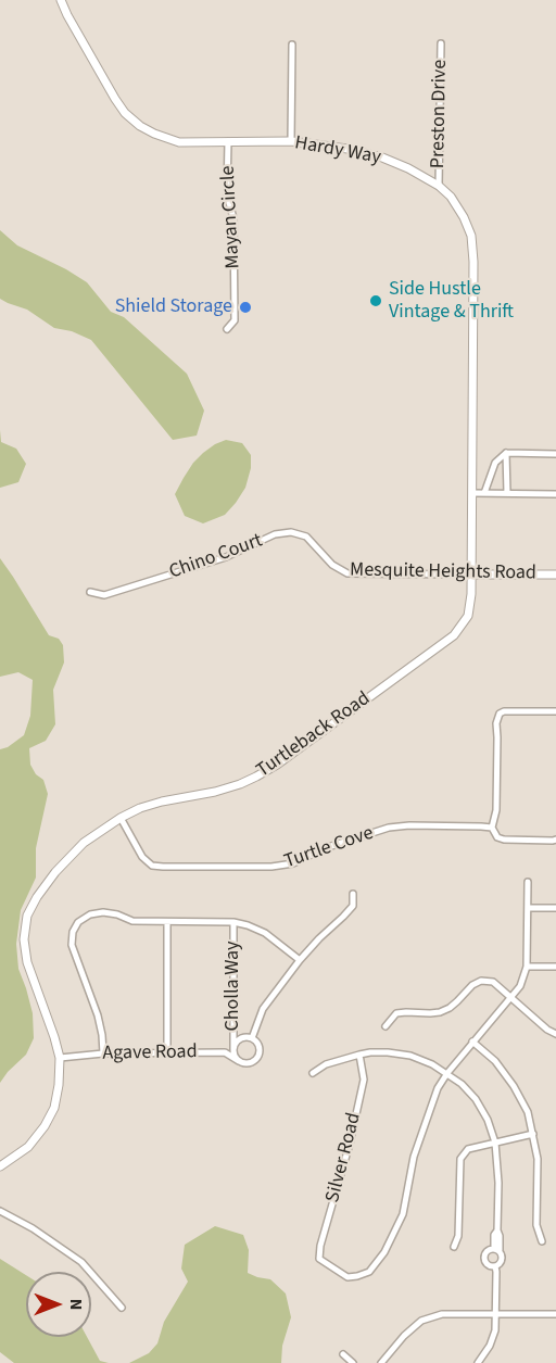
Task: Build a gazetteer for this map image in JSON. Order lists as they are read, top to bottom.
{
  "streets": {
    "main road": ["Hardy Way", "Mesquite Heights Road", "Turtleback Road"],
    "street": [
      "Preston Drive",
      "Mayan Circle",
      "Chino Court",
      "Turtle Cove",
      "Cholla Way",
      "Agave Road",
      "Silver Road"
    ]
  },
  "crossings": [
    ["Preston Drive", "Hardy Way"],
    ["Hardy Way", "Mayan Circle"],
    ["Hardy Way", "Mesquite Heights Road"],
    ["Hardy Way", "Turtleback Road"],
    ["Chino Court", "Mesquite Heights Road"],
    ["Mesquite Heights Road", "Turtleback Road"],
    ["Turtleback Road", "Turtle Cove"],
    ["Turtleback Road", "Agave Road"],
    ["Cholla Way", "Agave Road"]
  ],
  "places": ["Side Hustle Vintage & Thrift", "Shield Storage"],
  "north": "right"
}
